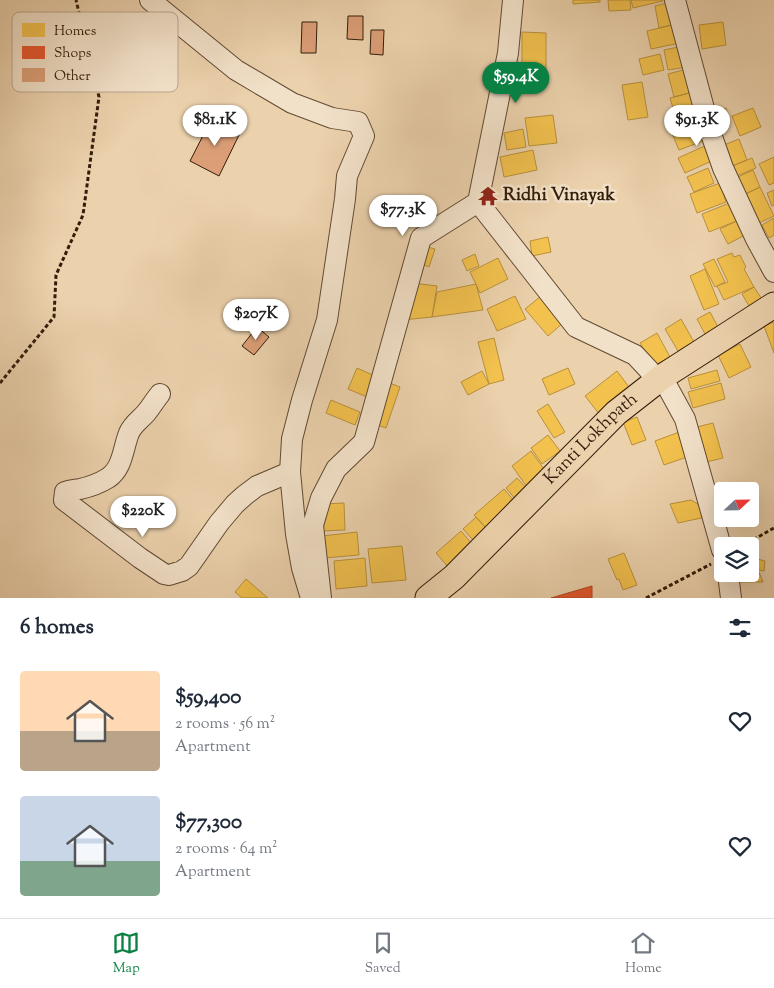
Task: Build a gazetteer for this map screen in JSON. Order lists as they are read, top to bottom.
{
  "streets": {
    "main road": ["Kanti Lokhpath"]
  },
  "places": {
    "temple": ["Ridhi Vinayak"]
  },
  "legend": ["Homes", "Shops", "Other"],
  "north": "right",
  "page": {
    "price": [
      "$59.4K",
      "$81.1K",
      "$91.3K",
      "$77.3K",
      "$207K",
      "$220K"
    ],
    "heading": "6 homes",
    "list": [
      {
        "name": "$59,400",
        "note": "2 rooms · 56 m² · Apartment"
      },
      {
        "name": "$77,300",
        "note": "2 rooms · 64 m² · Apartment"
      }
    ],
    "tabs": ["Map", "Saved", "Home"]
  }
}
